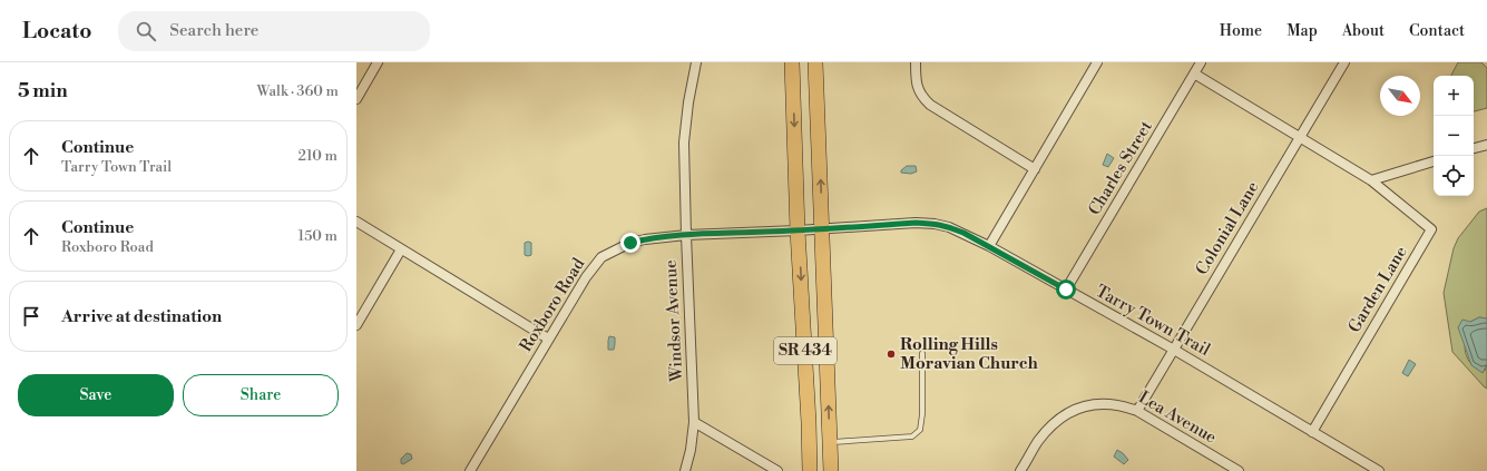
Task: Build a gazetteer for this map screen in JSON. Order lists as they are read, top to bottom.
{
  "streets": {
    "main road": ["SR 434"],
    "street": [
      "Charles Street",
      "Colonial Lane",
      "Garden Lane",
      "Roxboro Road",
      "Windsor Avenue",
      "Tarry Town Trail",
      "Lea Avenue"
    ]
  },
  "crossings": [
    ["Charles Street", "Tarry Town Trail"],
    ["Colonial Lane", "Tarry Town Trail"],
    ["Colonial Lane", "Lea Avenue"],
    ["Garden Lane", "Tarry Town Trail"],
    ["Roxboro Road", "Windsor Avenue"],
    ["Roxboro Road", "Tarry Town Trail"],
    ["Roxboro Road", "SR 434"],
    ["Tarry Town Trail", "SR 434"]
  ],
  "places": ["Rolling Hills Moravian Church"],
  "north": "bottom right",
  "page": {
    "header": "Locato",
    "search": "Search here",
    "nav": [
      "Home",
      "Map",
      "About",
      "Contact"
    ],
    "heading": ["5 min", "Walk · 360 m"],
    "map_buttons": ["+", "−"],
    "list": [
      ["Continue", "Tarry Town Trail", "210 m"],
      ["Continue", "Roxboro Road", "150 m"],
      "Arrive at destination"
    ],
    "buttons": ["Save", "Share"]
  }
}
